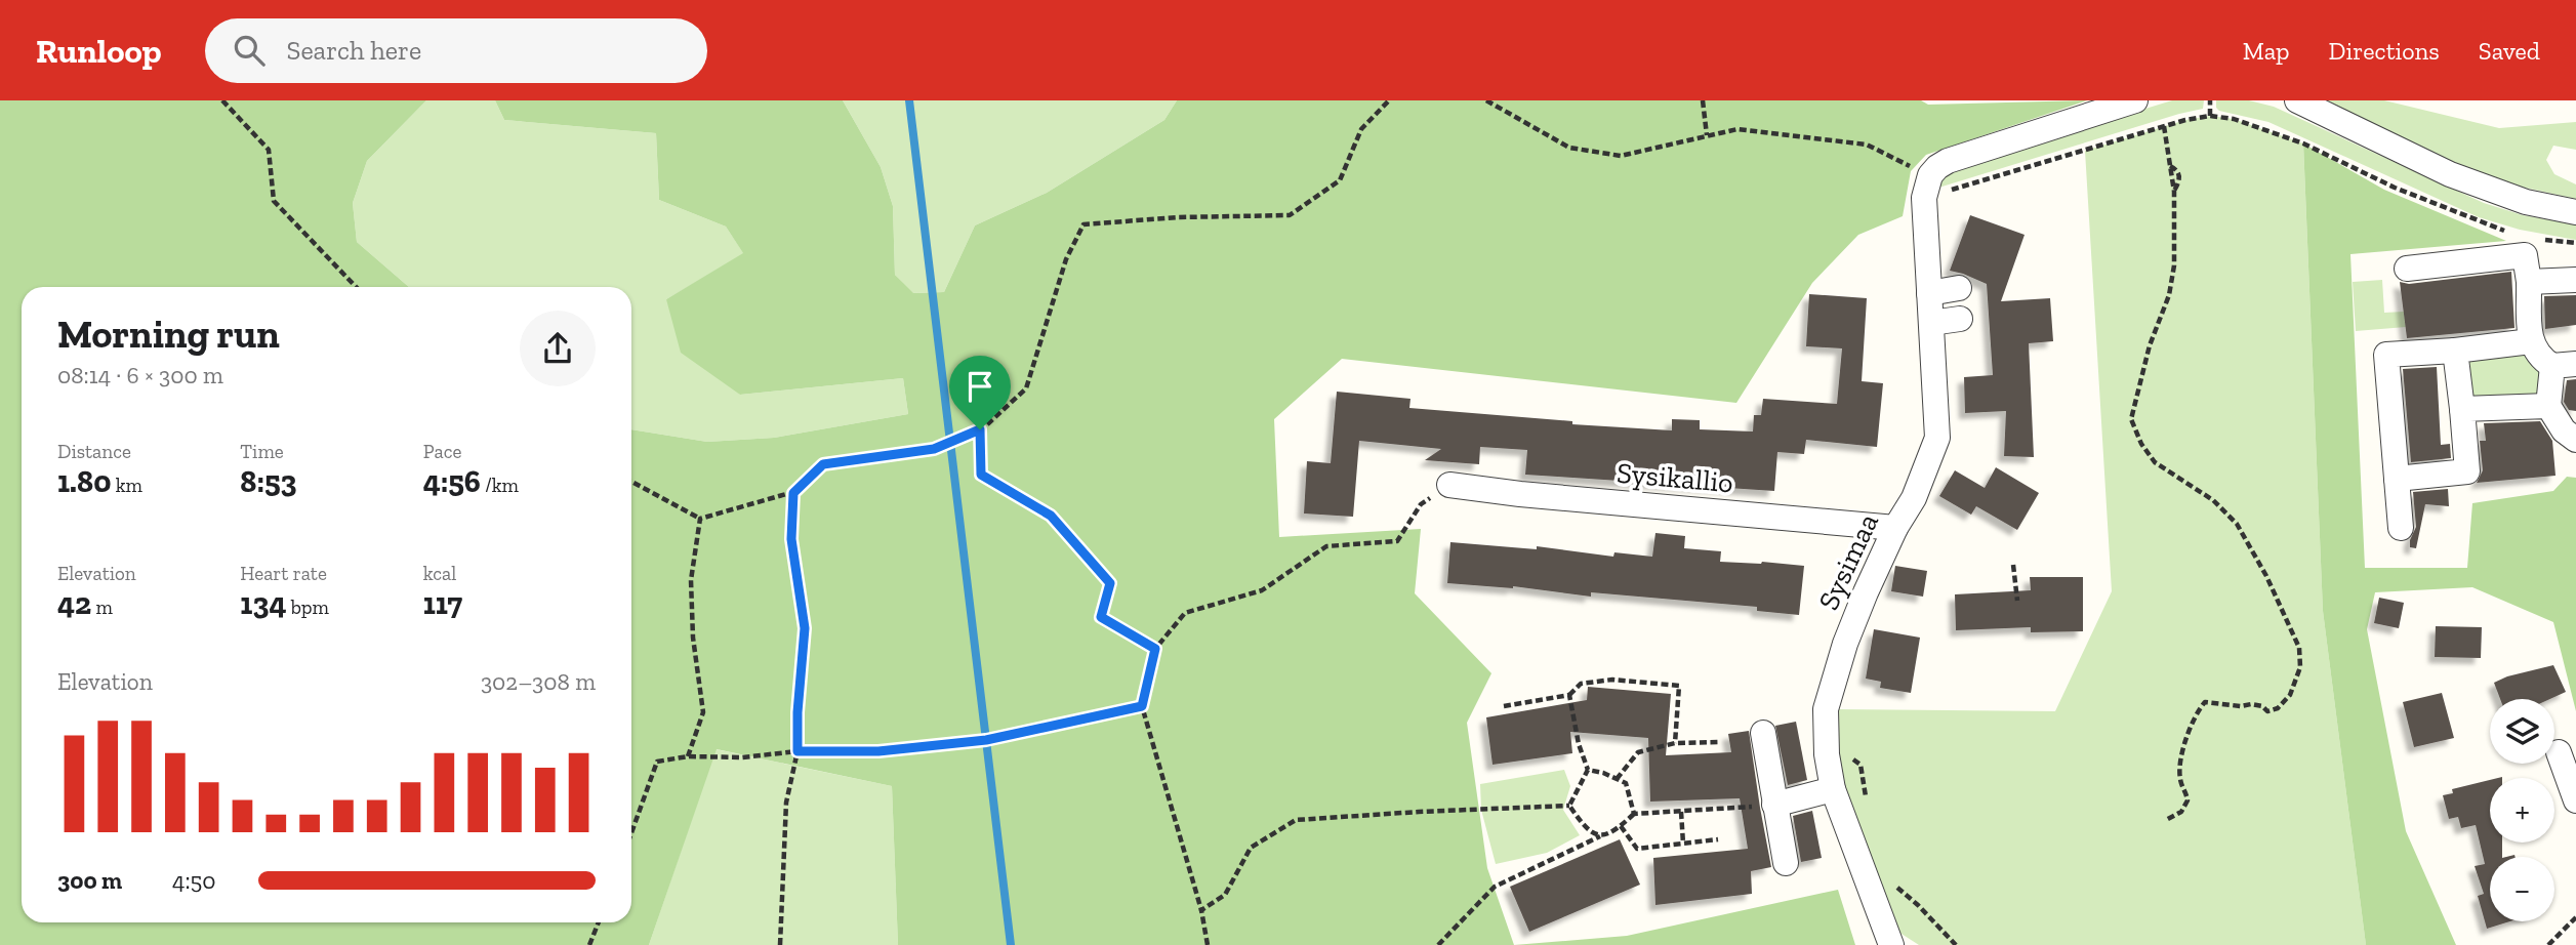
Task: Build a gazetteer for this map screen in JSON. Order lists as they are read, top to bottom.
{
  "streets": {
    "street": ["Sysikallio", "Sysimaa"]
  },
  "crossings": [
    ["Sysikallio", "Sysimaa"]
  ],
  "page": {
    "header": "Runloop",
    "search": "Search here",
    "nav": ["Map", "Directions", "Saved"],
    "heading": ["Morning run", "08:14 · 6 × 300 m"],
    "stats": [
      ["Distance", "1.80 km"],
      ["Time", "8:53"],
      ["Pace", "4:56 /km"],
      ["Elevation", "42 m"],
      ["Heart rate", "134 bpm"],
      ["kcal", "117"]
    ],
    "chart": ["Elevation", "302–308 m"],
    "map_buttons": ["+", "−"],
    "list": [
      {
        "name": "300 m",
        "note": "4:50"
      }
    ]
  }
}
